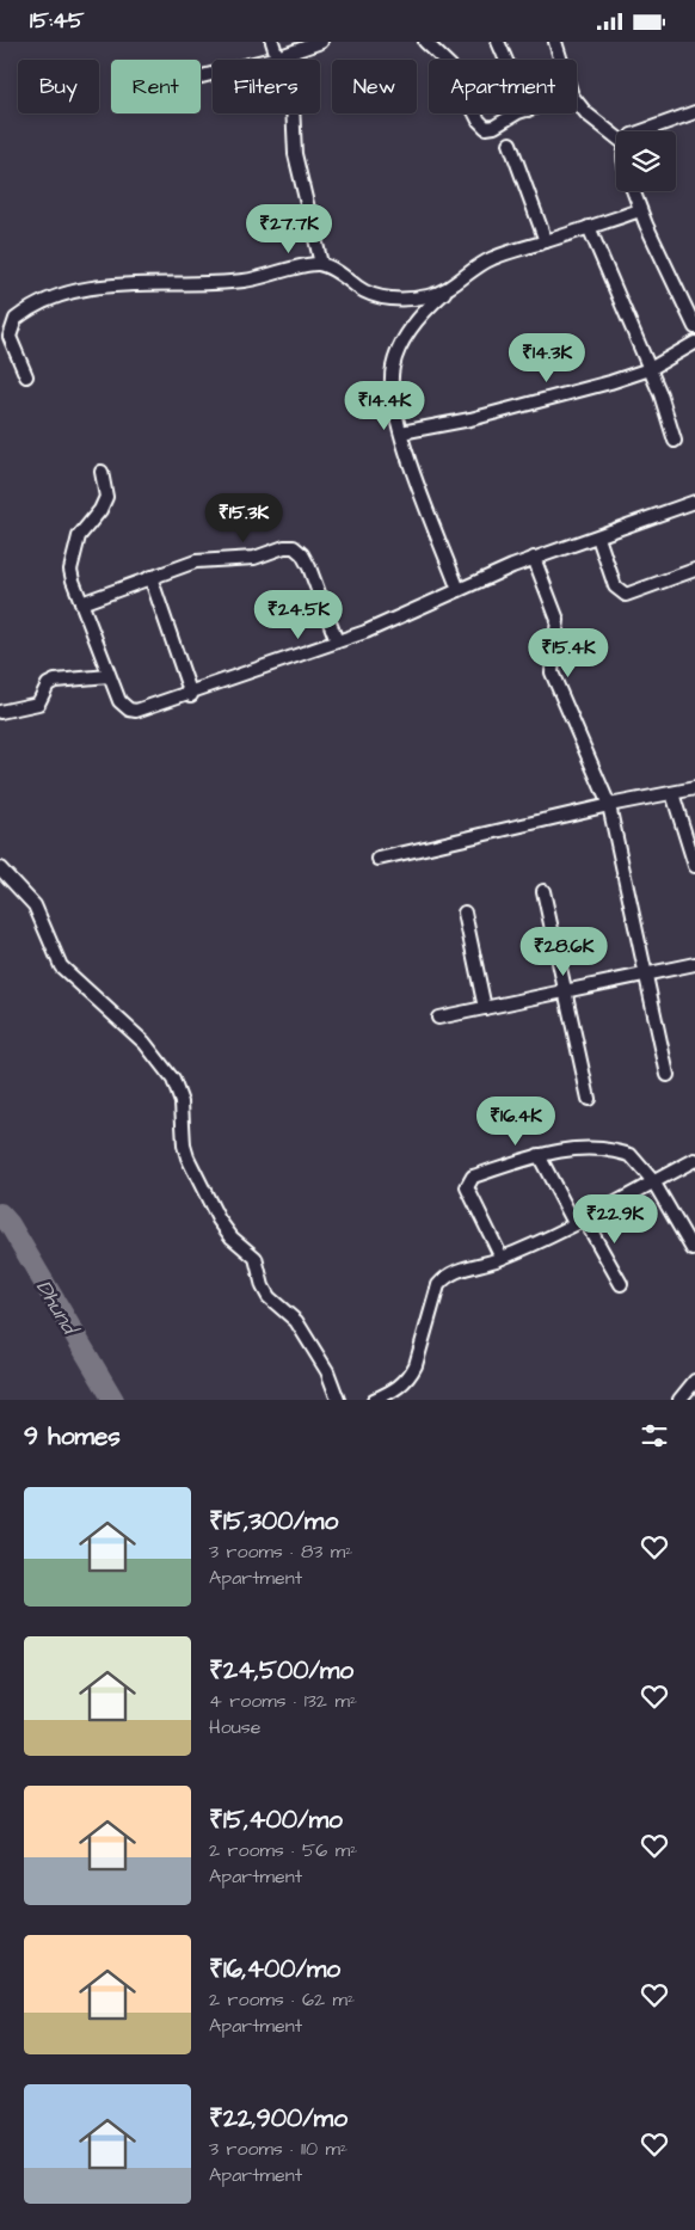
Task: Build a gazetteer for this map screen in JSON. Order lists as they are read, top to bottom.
{
  "water": ["Dhund"],
  "page": {
    "status": "15:45",
    "chip": [
      "Buy",
      "Rent",
      "Filters",
      "New",
      "Apartment"
    ],
    "price": [
      "₹27.7K",
      "₹14.3K",
      "₹14.4K",
      "₹15.3K",
      "₹24.5K",
      "₹15.4K",
      "₹28.6K",
      "₹16.4K",
      "₹22.9K"
    ],
    "heading": "9 homes",
    "list": [
      {
        "name": "₹15,300/mo",
        "note": "3 rooms · 83 m² · Apartment"
      },
      {
        "name": "₹24,500/mo",
        "note": "4 rooms · 132 m² · House"
      },
      {
        "name": "₹15,400/mo",
        "note": "2 rooms · 56 m² · Apartment"
      },
      {
        "name": "₹16,400/mo",
        "note": "2 rooms · 62 m² · Apartment"
      },
      {
        "name": "₹22,900/mo",
        "note": "3 rooms · 110 m² · Apartment"
      }
    ]
  }
}
